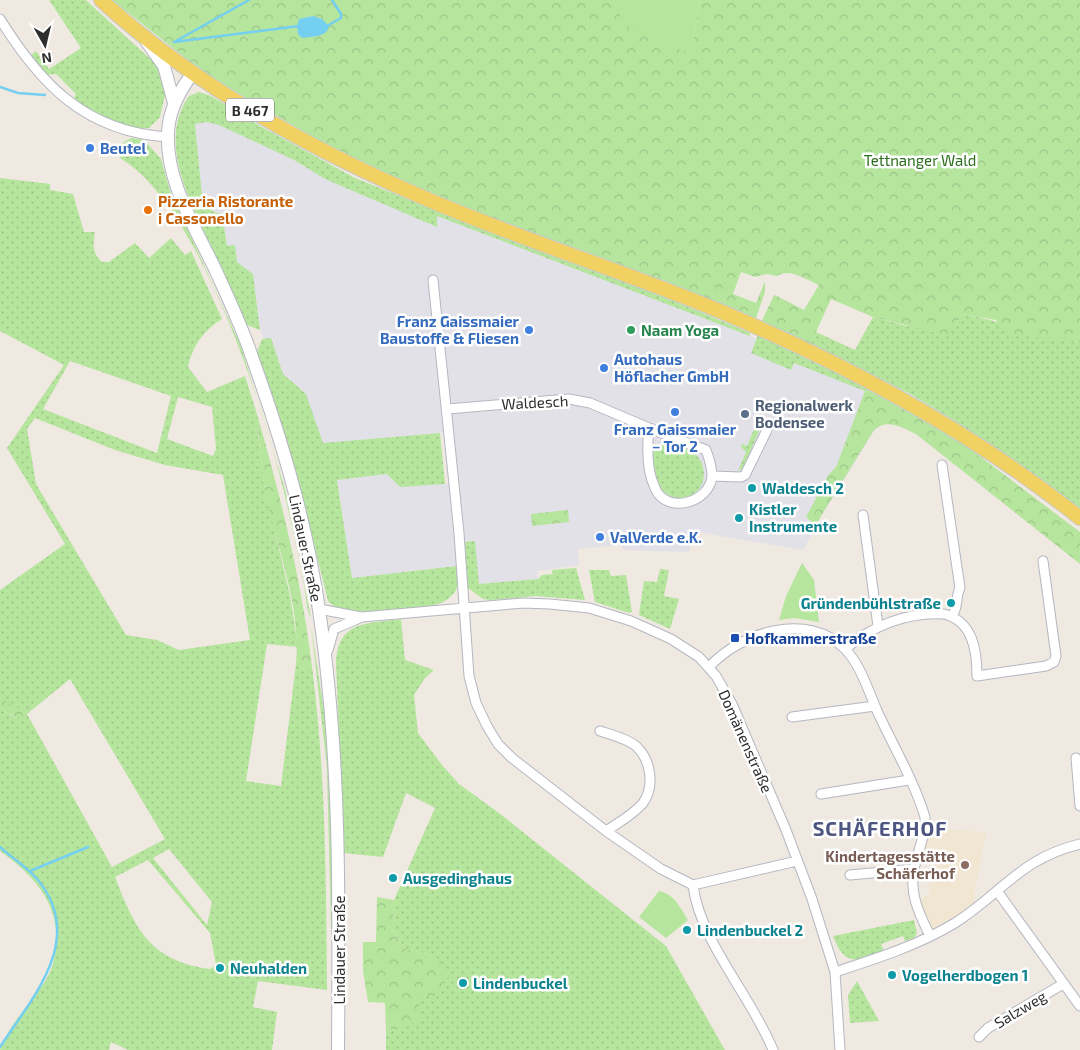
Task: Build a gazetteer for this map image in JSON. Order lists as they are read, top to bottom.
{
  "streets": {
    "main road": ["B 467", "Lindauer Straße"],
    "street": ["Waldesch", "Domänenstraße", "Salzweg"]
  },
  "crossings": [
    ["B 467", "Lindauer Straße"],
    ["Lindauer Straße", "Domänenstraße"]
  ],
  "districts": ["SCHÄFERHOF"],
  "parks": ["Tettnanger Wald"],
  "places": {
    "other": [
      "Beutel",
      "Pizzeria Ristorante i Cassonello",
      "Franz Gaissmaier Baustoffe & Fliesen",
      "Naam Yoga",
      "Autohaus Höflacher GmbH",
      "Franz Gaissmaier – Tor 2",
      "Regionalwerk Bodensee",
      "Waldesch 2",
      "Kistler Instrumente",
      "ValVerde e.K.",
      "Gründenbühlstraße",
      "Kindertagesstätte Schäferhof",
      "Ausgedinghaus",
      "Lindenbuckel 2",
      "Neuhalden",
      "Vogelherdbogen 1",
      "Lindenbuckel"
    ],
    "transit": ["Hofkammerstraße"]
  },
  "north": "bottom"
}
